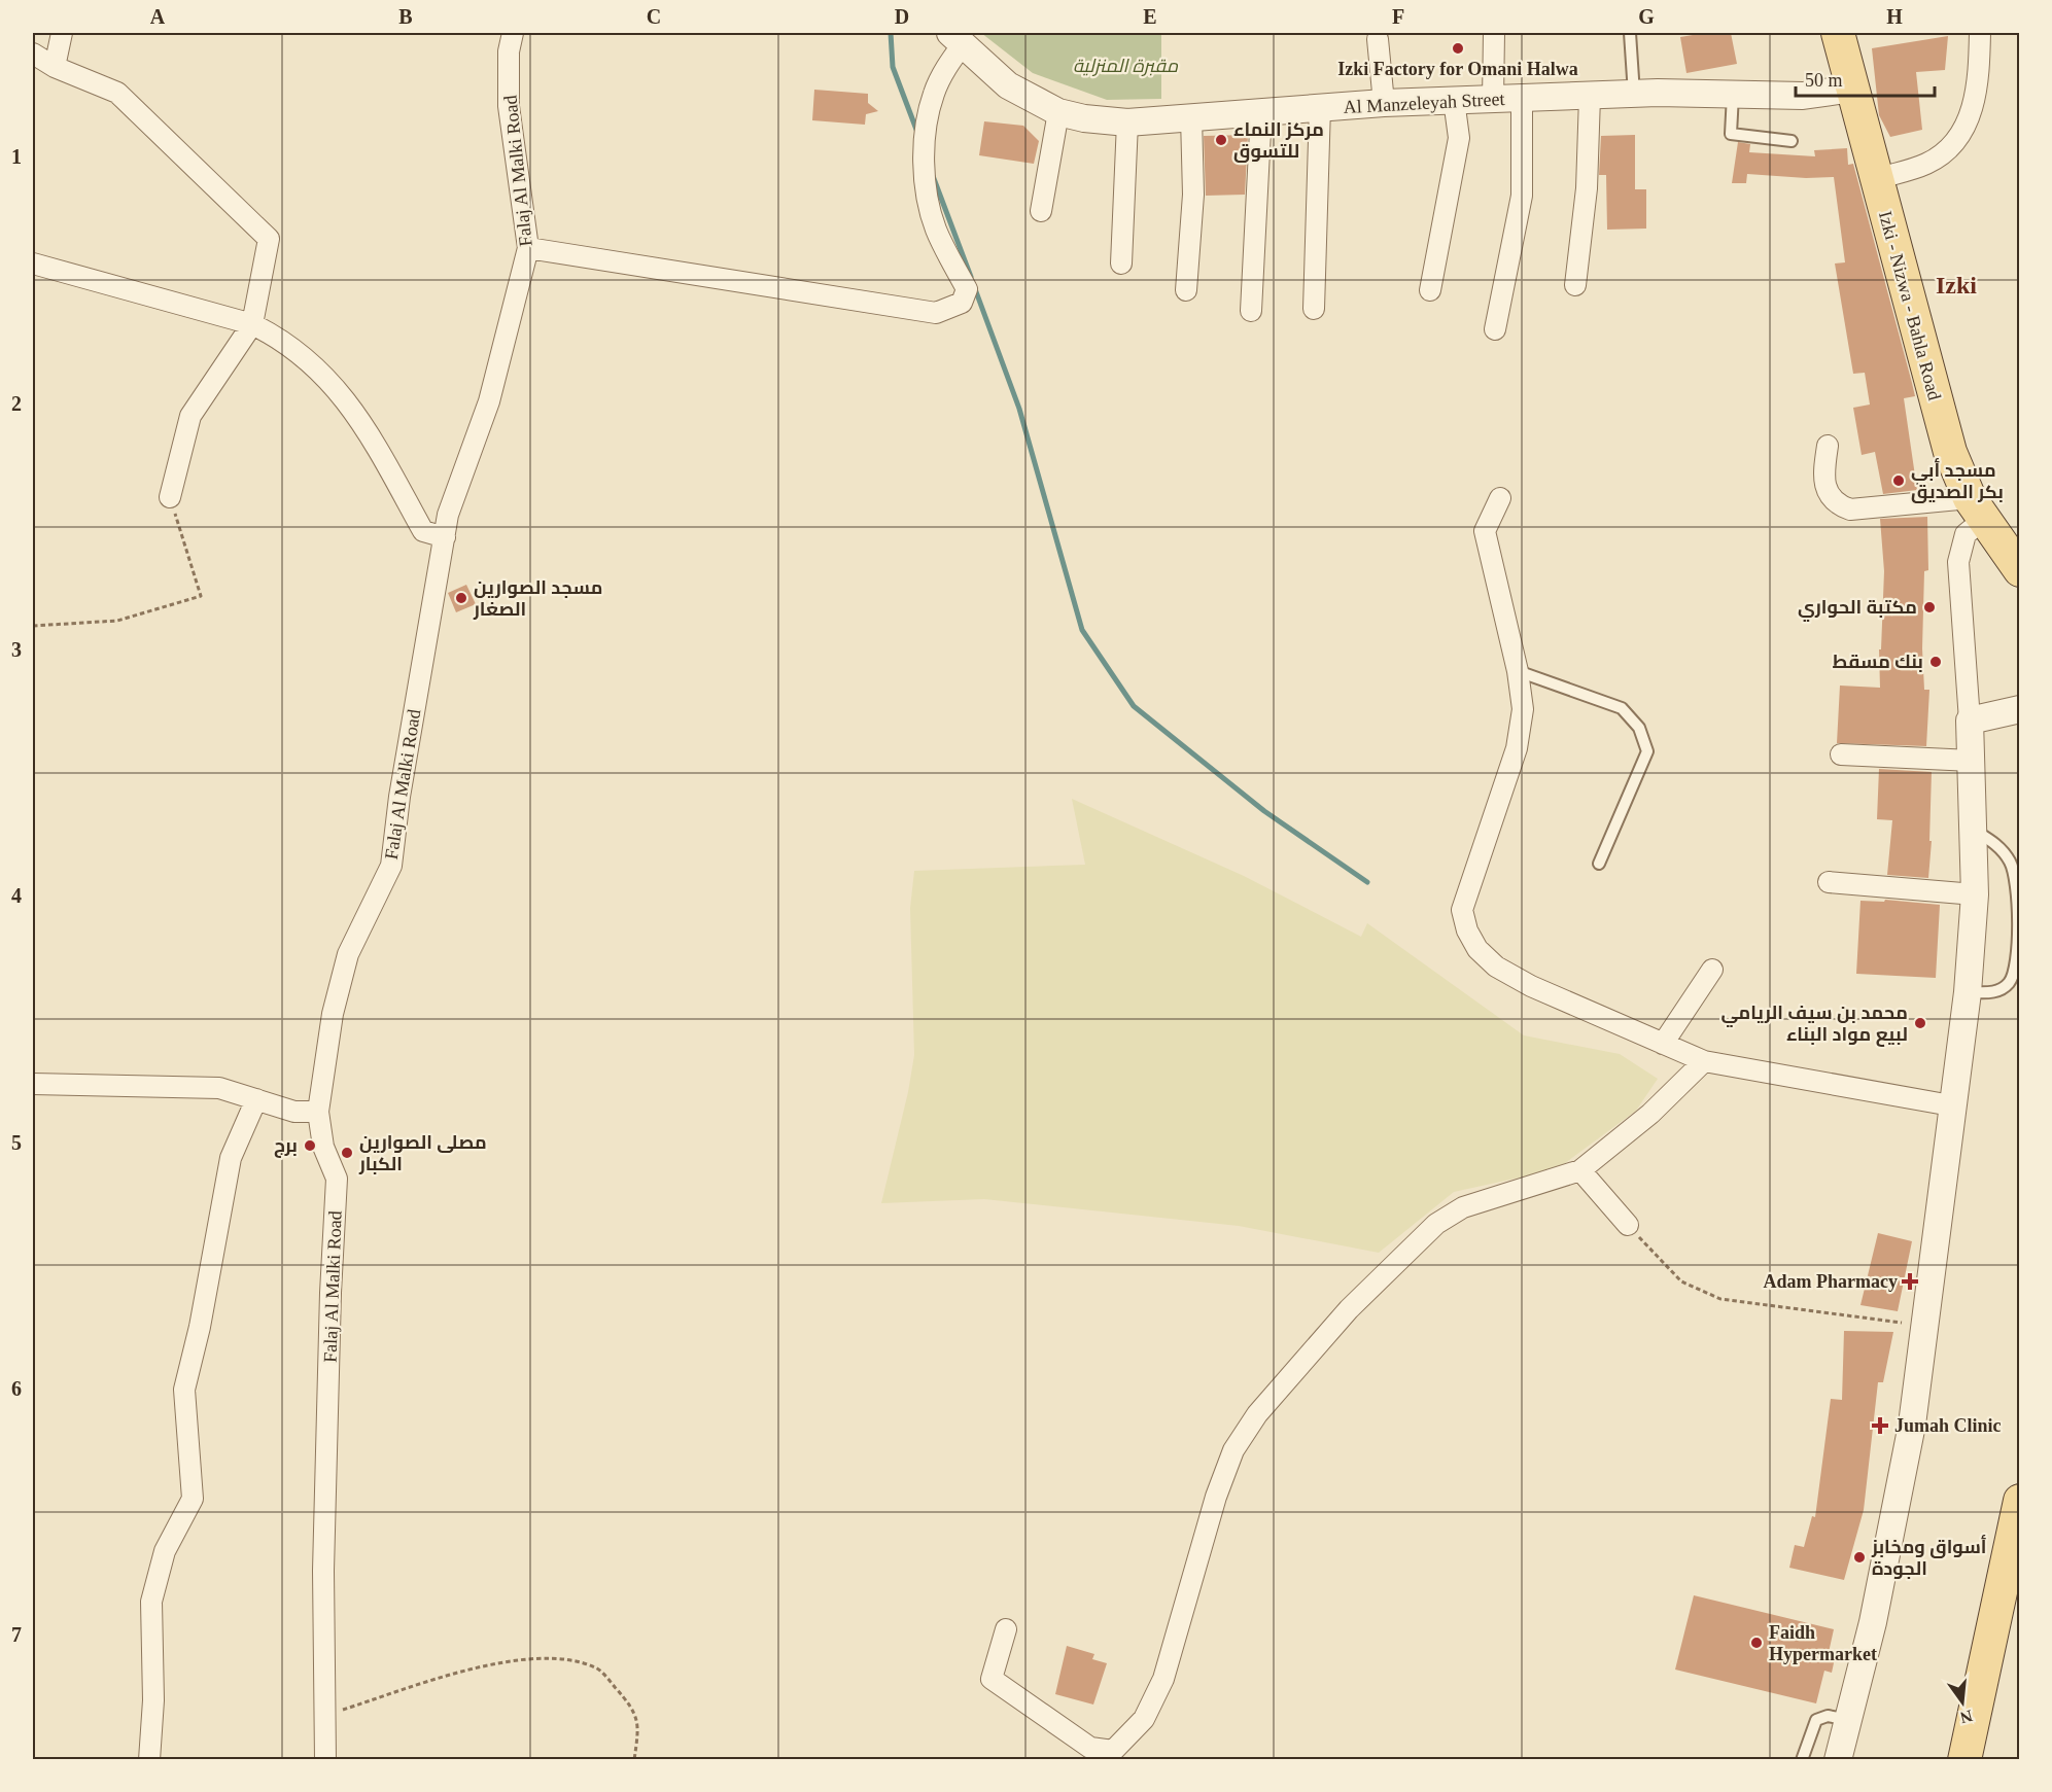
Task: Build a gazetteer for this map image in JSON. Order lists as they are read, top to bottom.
{
  "streets": {
    "main road": ["Izki - Nizwa - Bahla Road"],
    "street": ["Al Manzeleyah Street", "Falaj Al Malki Road"]
  },
  "crossings": [
    ["Al Manzeleyah Street", "Izki - Nizwa - Bahla Road"]
  ],
  "districts": ["Izki"],
  "parks": ["مقبرة المنزلية"],
  "places": {
    "other": [
      "Izki Factory for Omani Halwa",
      "مركز النماء للتسوق",
      "مسجد أبي بكر الصديق",
      "مسجد الصوارين الصغار",
      "مكتبة الحواري",
      "بنك مسقط",
      "محمد بن سيف الريامي لبيع مواد البناء",
      "برج",
      "مصلى الصوارين الكبار",
      "أسواق ومخابز الجودة",
      "Faidh Hypermarket"
    ],
    "health": ["Adam Pharmacy", "Jumah Clinic"]
  },
  "scale_bar": "50 m",
  "north": "bottom",
  "grid": {
    "columns": [
      "A",
      "B",
      "C",
      "D",
      "E",
      "F",
      "G",
      "H"
    ],
    "rows": [
      "1",
      "2",
      "3",
      "4",
      "5",
      "6",
      "7"
    ]
  }
}
